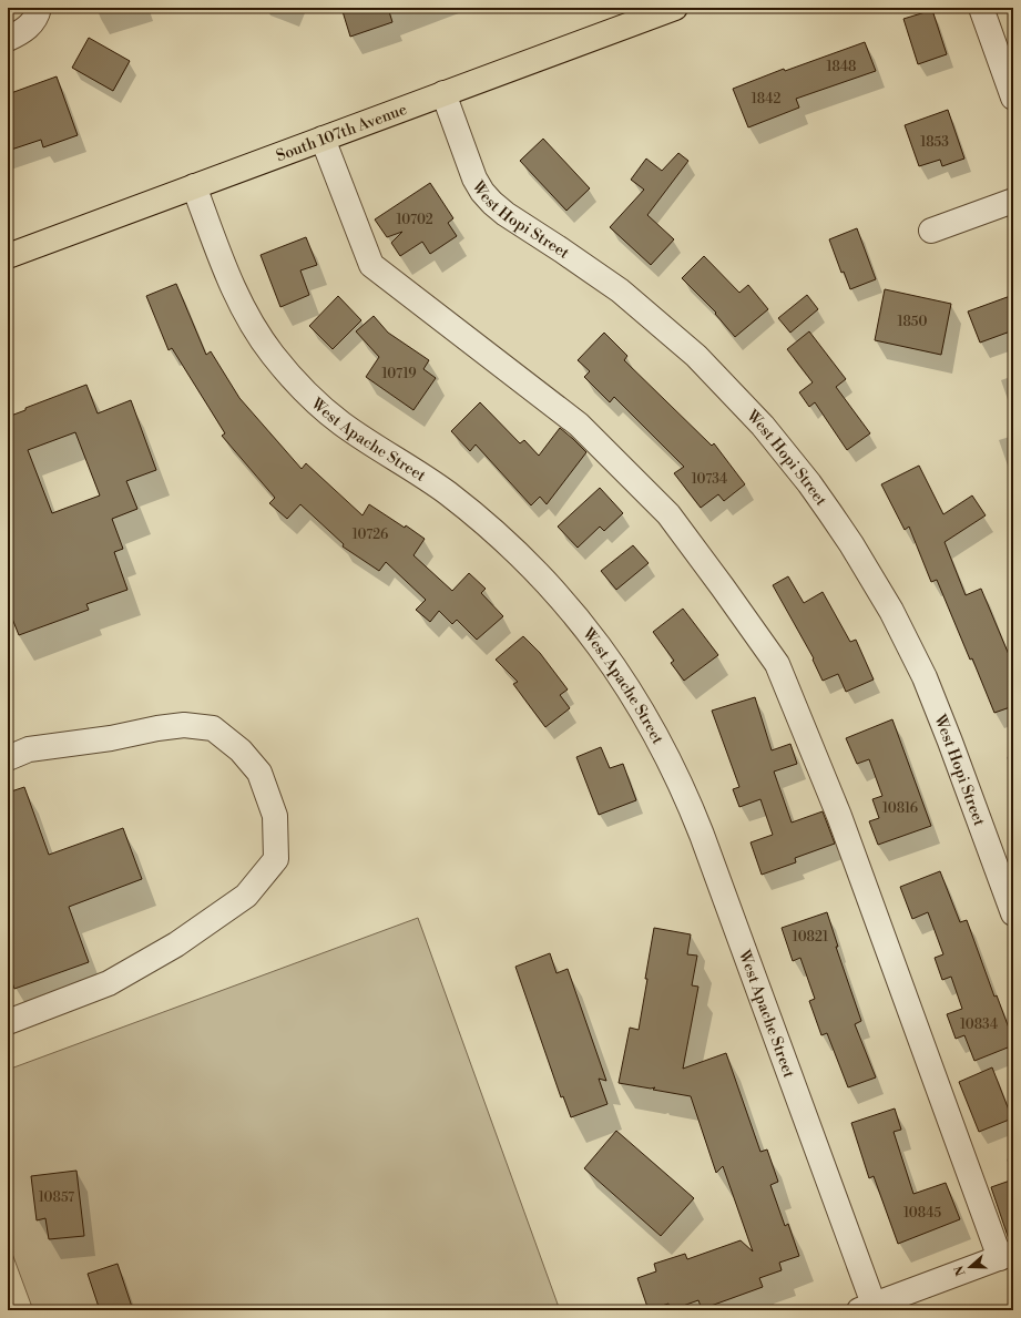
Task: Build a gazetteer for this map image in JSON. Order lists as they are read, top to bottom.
{
  "streets": {
    "main road": ["South 107th Avenue"],
    "street": ["West Hopi Street", "West Apache Street"]
  },
  "crossings": [
    ["South 107th Avenue", "West Hopi Street"],
    ["South 107th Avenue", "West Apache Street"]
  ],
  "house_numbers": [
    "1848",
    "1842",
    "1853",
    "10702",
    "1850",
    "10719",
    "10734",
    "10726",
    "10816",
    "10821",
    "10834",
    "10857",
    "10845"
  ],
  "north": "left"
}
